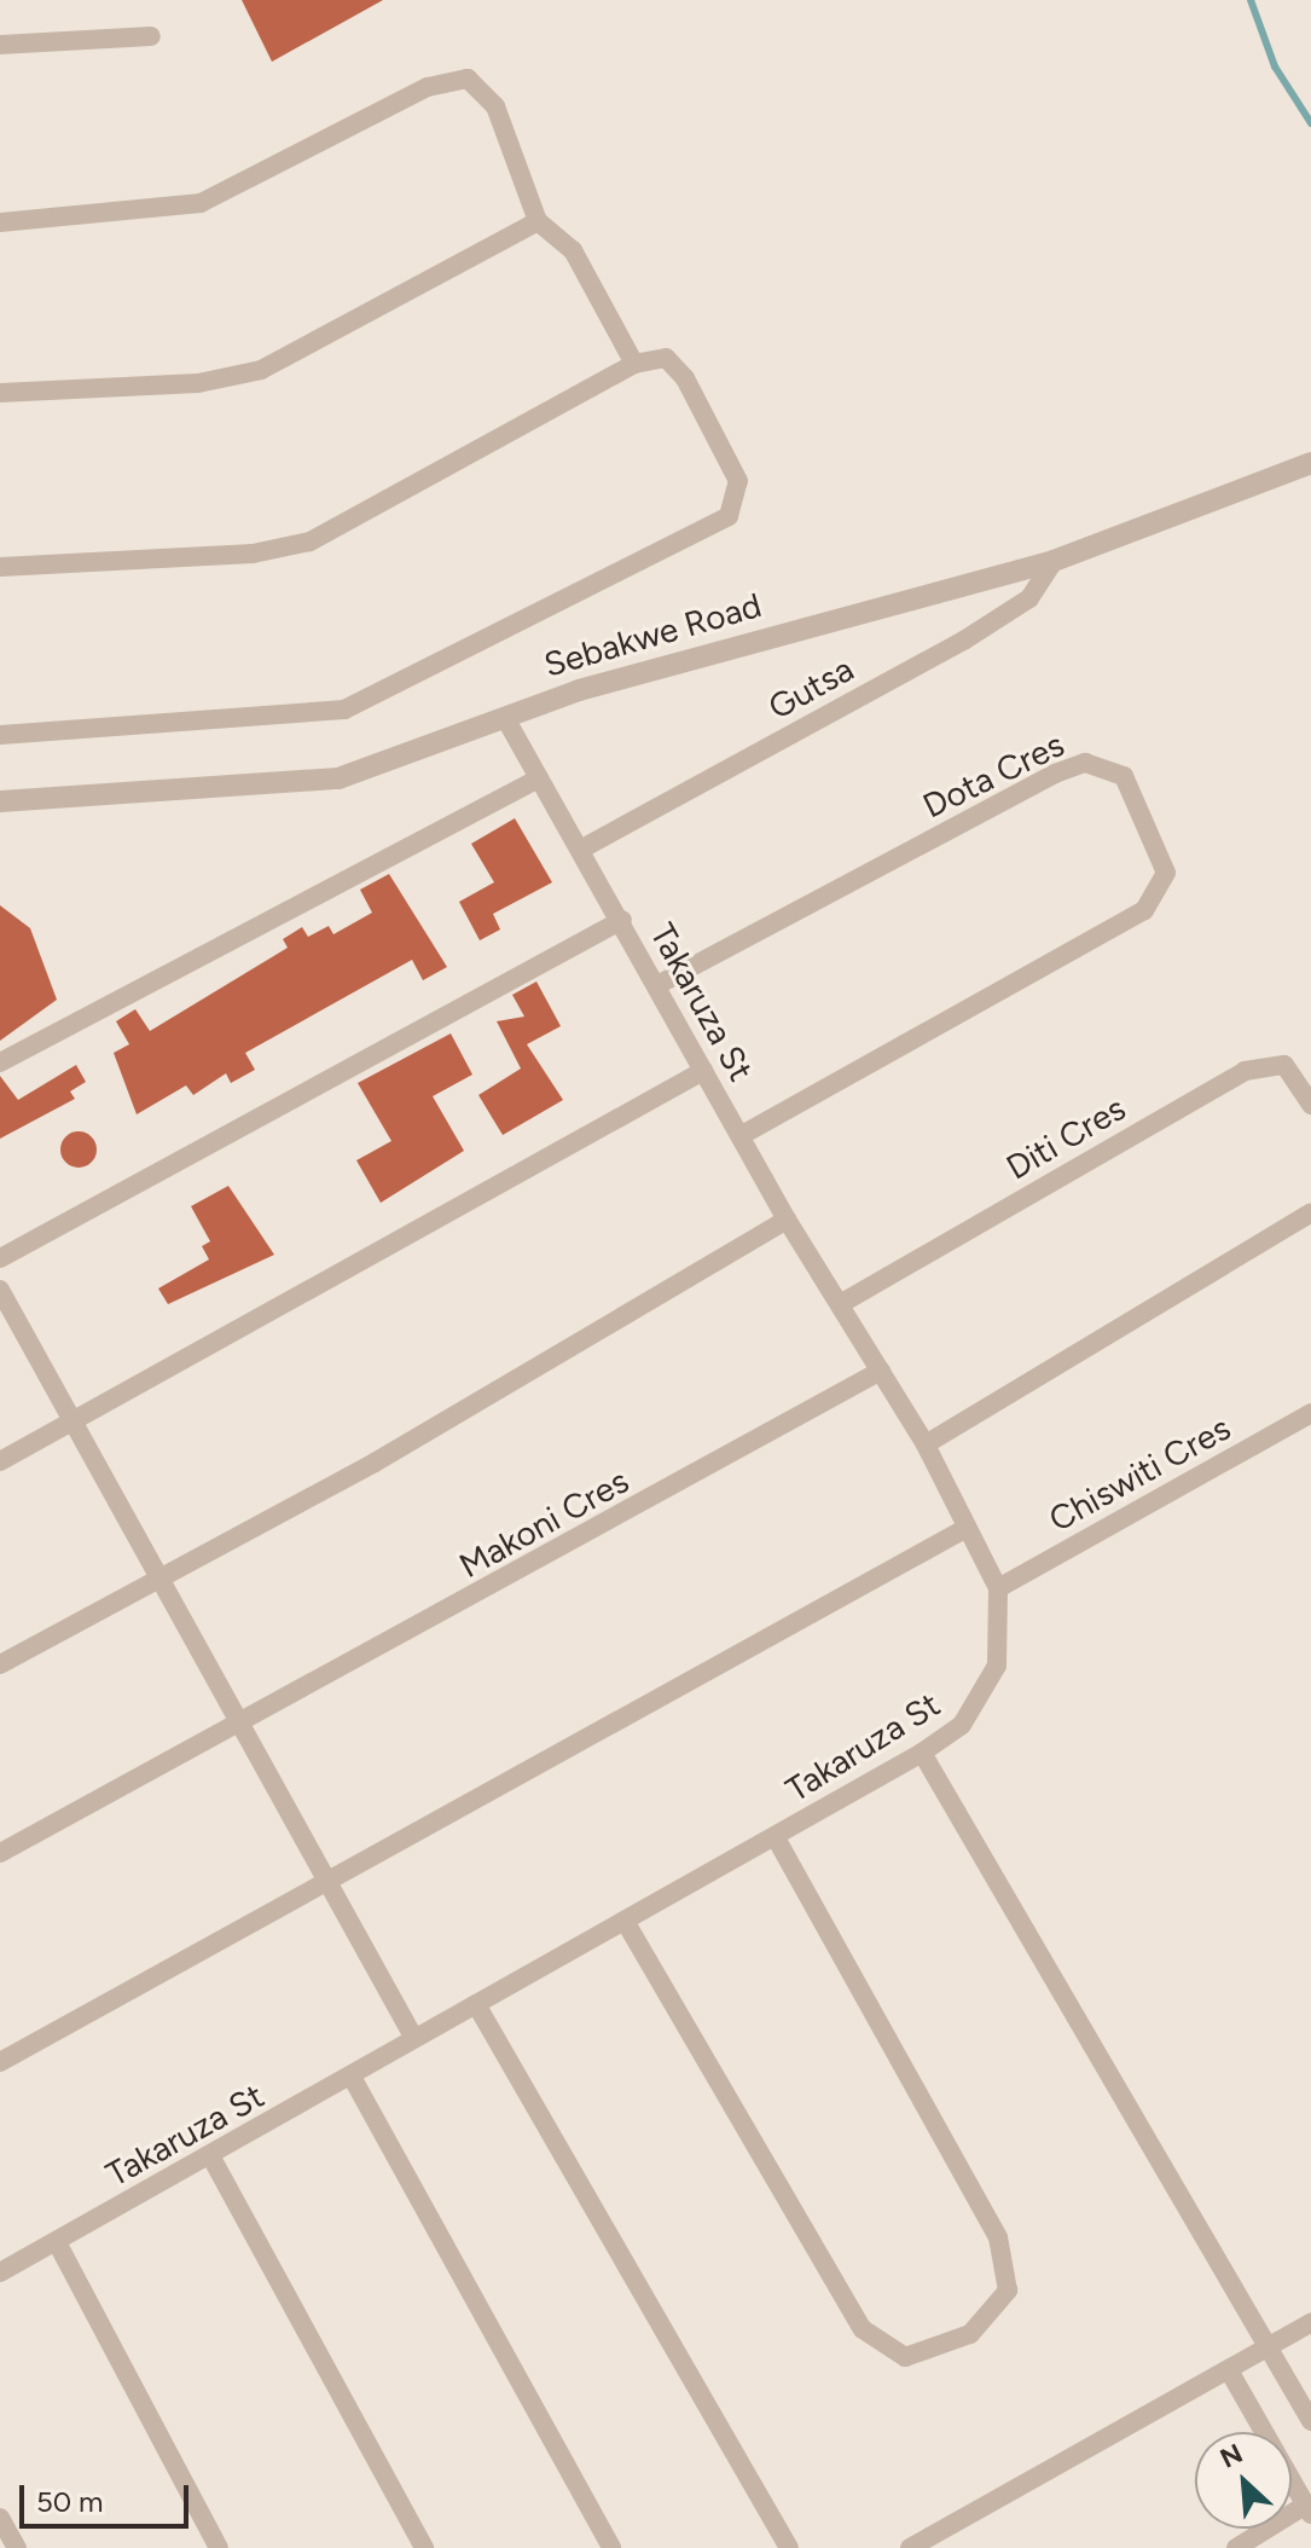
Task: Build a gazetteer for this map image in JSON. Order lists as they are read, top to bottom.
{
  "streets": {
    "street": [
      "Sebakwe Road",
      "Gutsa",
      "Dota Cres",
      "Takaruza St",
      "Diti Cres",
      "Chiswiti Cres",
      "Makoni Cres"
    ]
  },
  "crossings": [
    ["Sebakwe Road", "Gutsa"],
    ["Sebakwe Road", "Takaruza St"],
    ["Gutsa", "Takaruza St"],
    ["Dota Cres", "Takaruza St"],
    ["Takaruza St", "Diti Cres"],
    ["Takaruza St", "Chiswiti Cres"],
    ["Takaruza St", "Makoni Cres"]
  ],
  "scale_bar": "50 m",
  "north": "top left"
}
